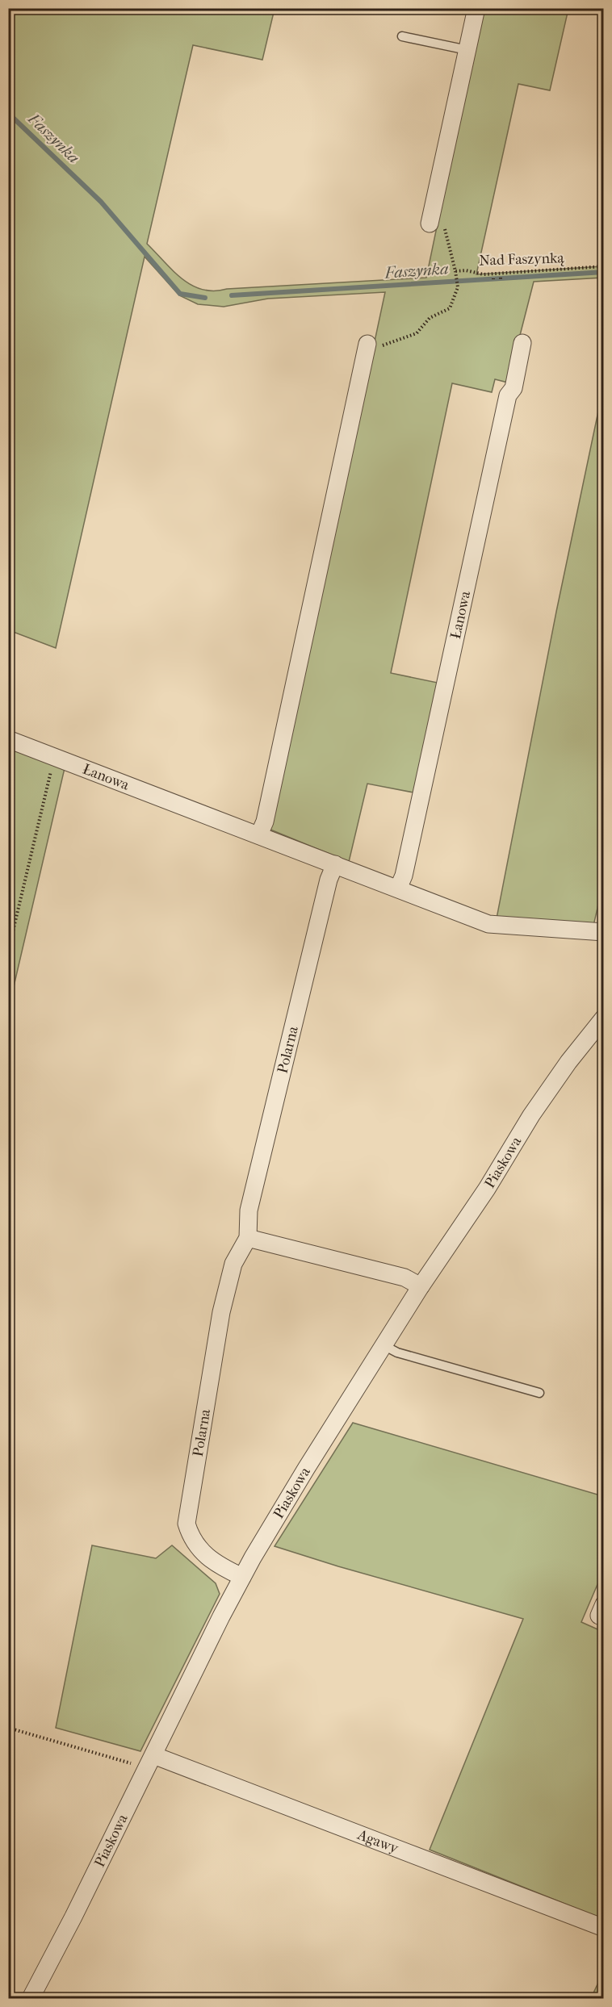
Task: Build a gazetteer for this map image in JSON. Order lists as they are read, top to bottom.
{
  "streets": {
    "street": [
      "Łanowa",
      "Polarna",
      "Piaskowa",
      "Agawy"
    ],
    "path": ["Nad Faszynką"]
  },
  "crossings": [
    ["Łanowa", "Polarna"],
    ["Polarna", "Piaskowa"],
    ["Piaskowa", "Agawy"]
  ],
  "water": ["Faszynka"]
}
